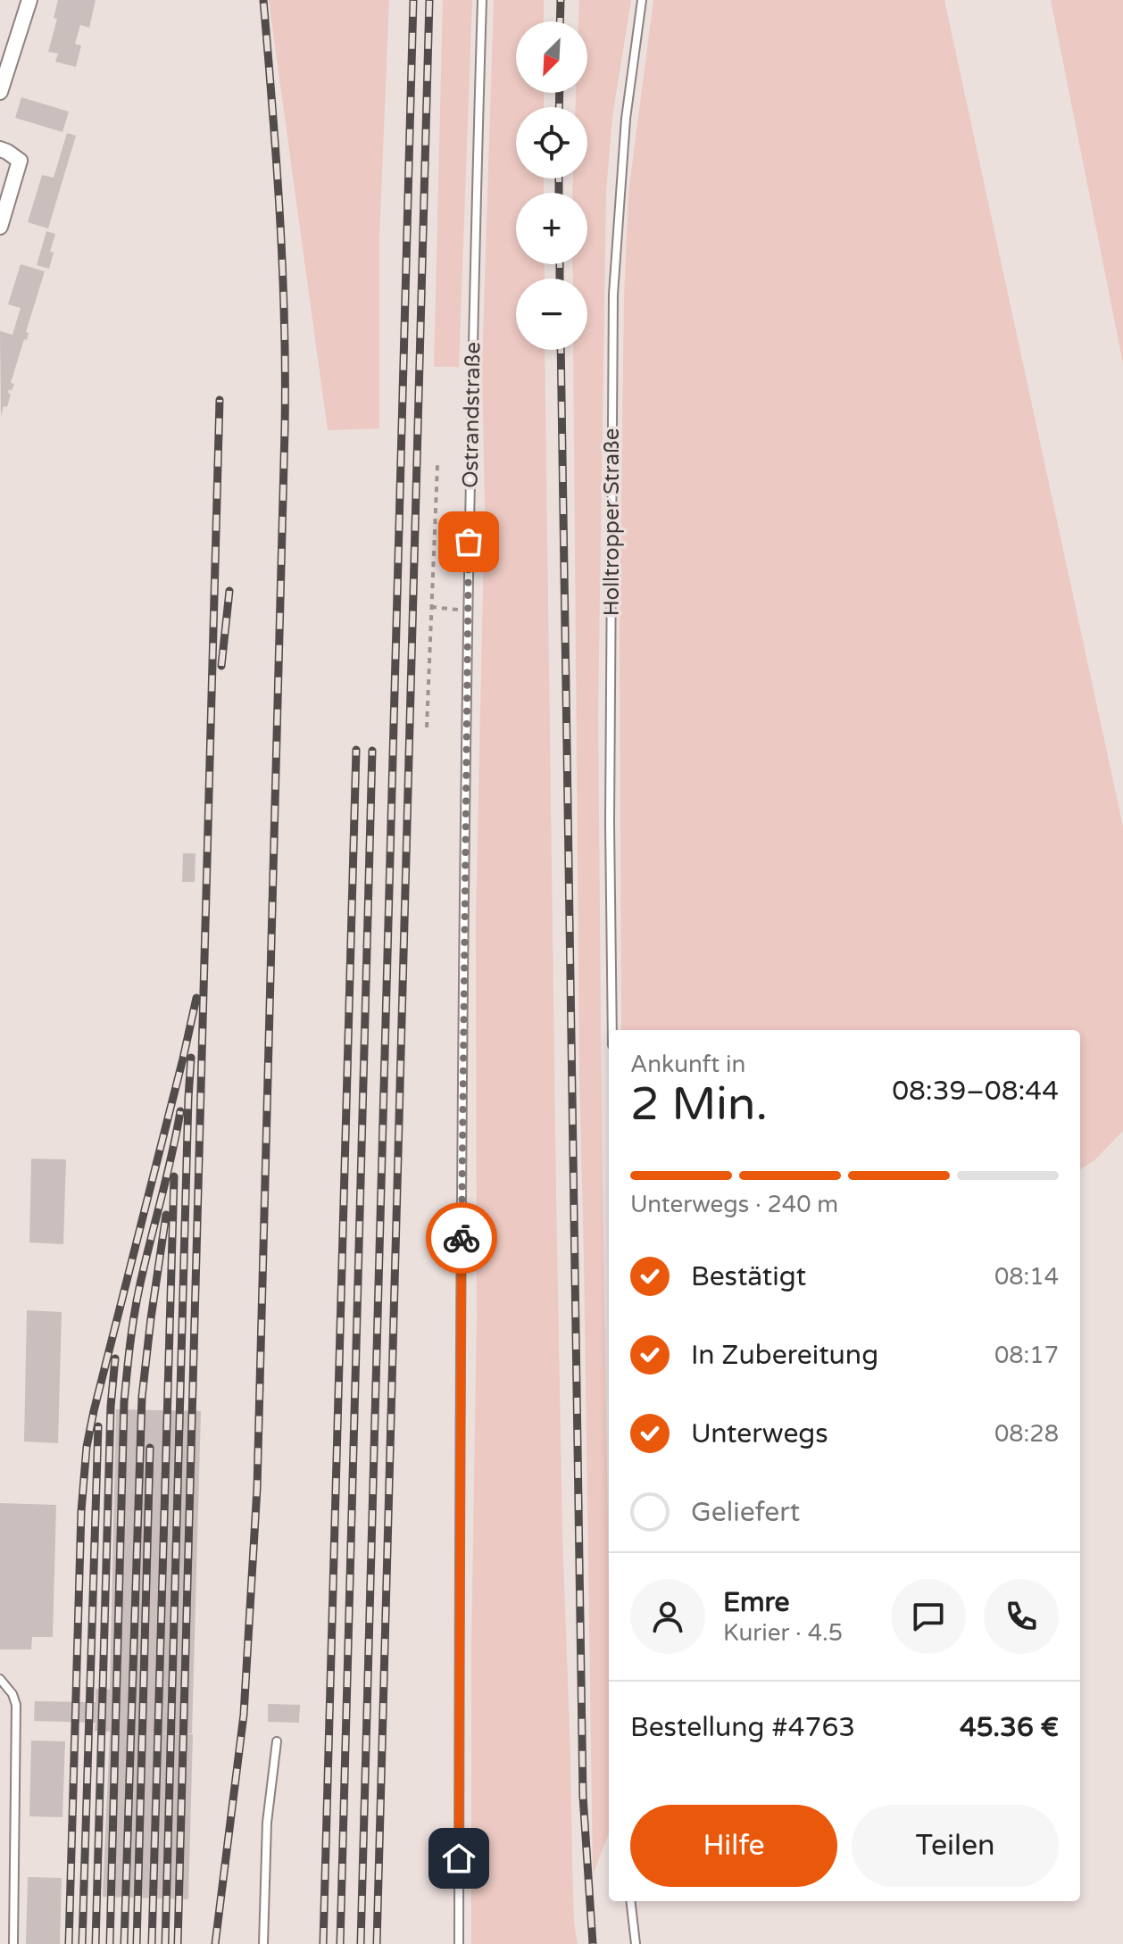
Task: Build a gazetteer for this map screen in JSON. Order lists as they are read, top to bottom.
{
  "streets": {
    "lane": ["Ostrandstraße", "Holltropper Straße"]
  },
  "north": "bottom left",
  "page": {
    "map_buttons": ["+", "−"],
    "heading": ["2 Min.", "Ankunft in", "08:39–08:44"],
    "panel": [
      "Emre",
      "Kurier · 4.5",
      "Bestellung #4763",
      "45.36 €"
    ],
    "bar": "Unterwegs · 240 m",
    "list": [
      ["Bestätigt", "08:14"],
      ["In Zubereitung", "08:17"],
      ["Unterwegs", "08:28"],
      "Geliefert"
    ],
    "buttons": ["Hilfe", "Teilen"]
  }
}
